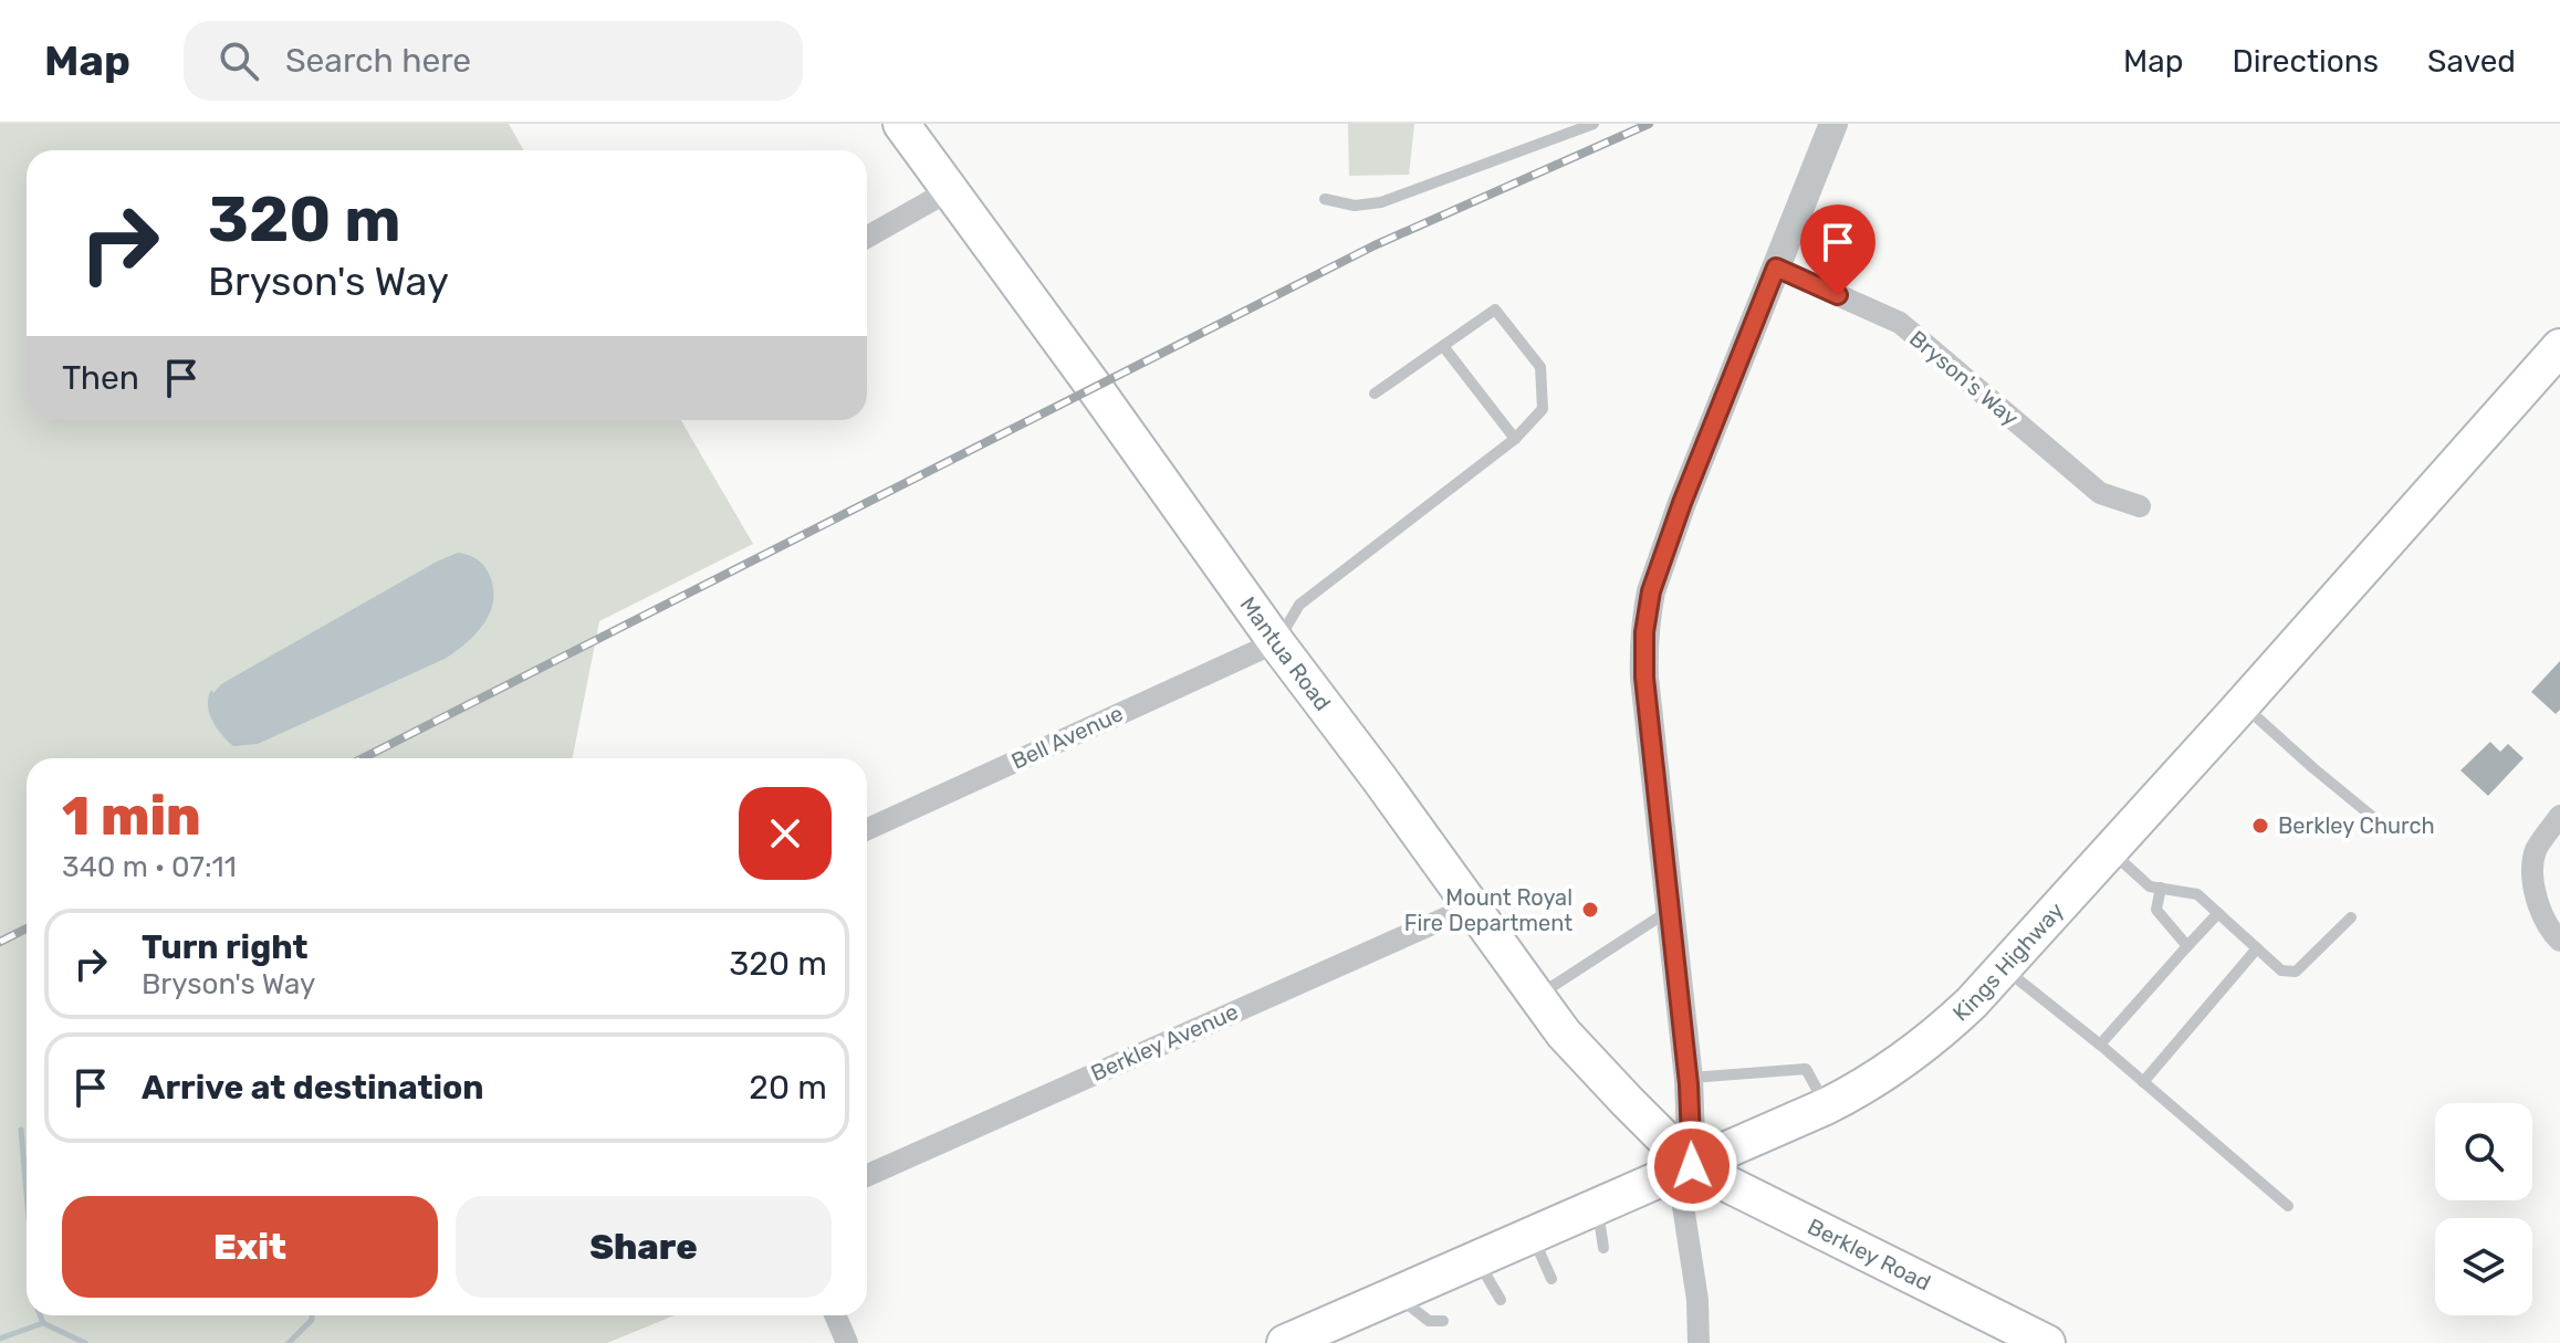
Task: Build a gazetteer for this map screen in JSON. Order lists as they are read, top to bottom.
{
  "streets": {
    "main road": ["Mantua Road", "Kings Highway", "Berkley Road"],
    "street": ["Bryson's Way", "Bell Avenue", "Berkley Avenue"]
  },
  "crossings": [
    ["Mantua Road", "Bell Avenue"],
    ["Mantua Road", "Kings Highway"],
    ["Mantua Road", "Berkley Avenue"],
    ["Mantua Road", "Berkley Road"],
    ["Kings Highway", "Berkley Road"]
  ],
  "places": ["Berkley Church", "Mount Royal Fire Department"],
  "page": {
    "header": "Map",
    "search": "Search here",
    "nav": ["Map", "Directions", "Saved"],
    "turn": ["320 m", "Bryson's Way"],
    "then": "Then",
    "heading": ["1 min", "340 m · 07:11"],
    "list": [
      {
        "name": "Turn right",
        "note": "Bryson's Way",
        "value": "320 m"
      },
      {
        "name": "Arrive at destination",
        "value": "20 m"
      }
    ],
    "buttons": ["Exit", "Share"]
  }
}
